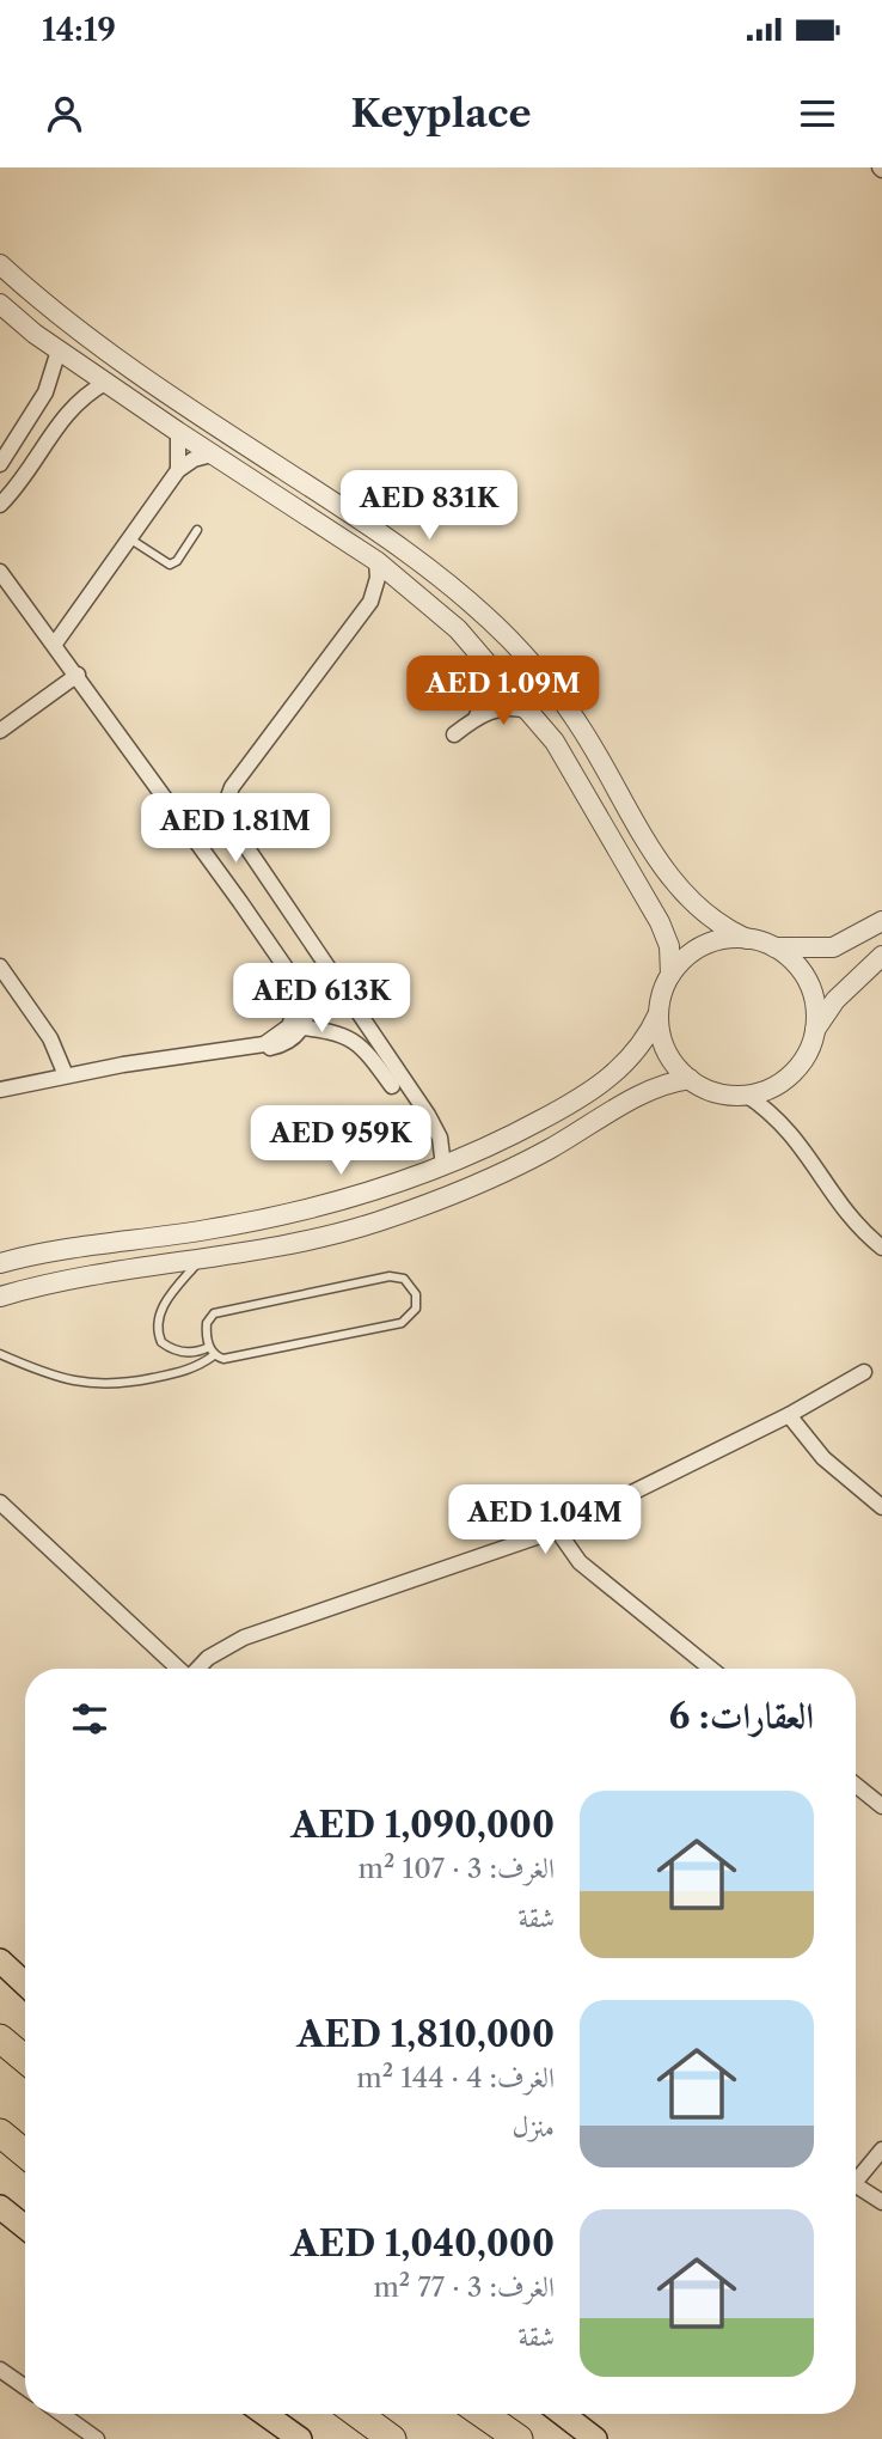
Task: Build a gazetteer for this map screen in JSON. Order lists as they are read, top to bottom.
{
  "page": {
    "status": "14:19",
    "header": "Keyplace",
    "price": [
      "AED 831K",
      "AED 1.09M",
      "AED 1.81M",
      "AED 613K",
      "AED 959K",
      "AED 1.04M"
    ],
    "heading": "العقارات: 6",
    "list": [
      {
        "name": "AED 1,090,000",
        "note": "الغرف: 3 · 107 m² · شقة"
      },
      {
        "name": "AED 1,810,000",
        "note": "الغرف: 4 · 144 m² · منزل"
      },
      {
        "name": "AED 1,040,000",
        "note": "الغرف: 3 · 77 m² · شقة"
      }
    ]
  }
}
